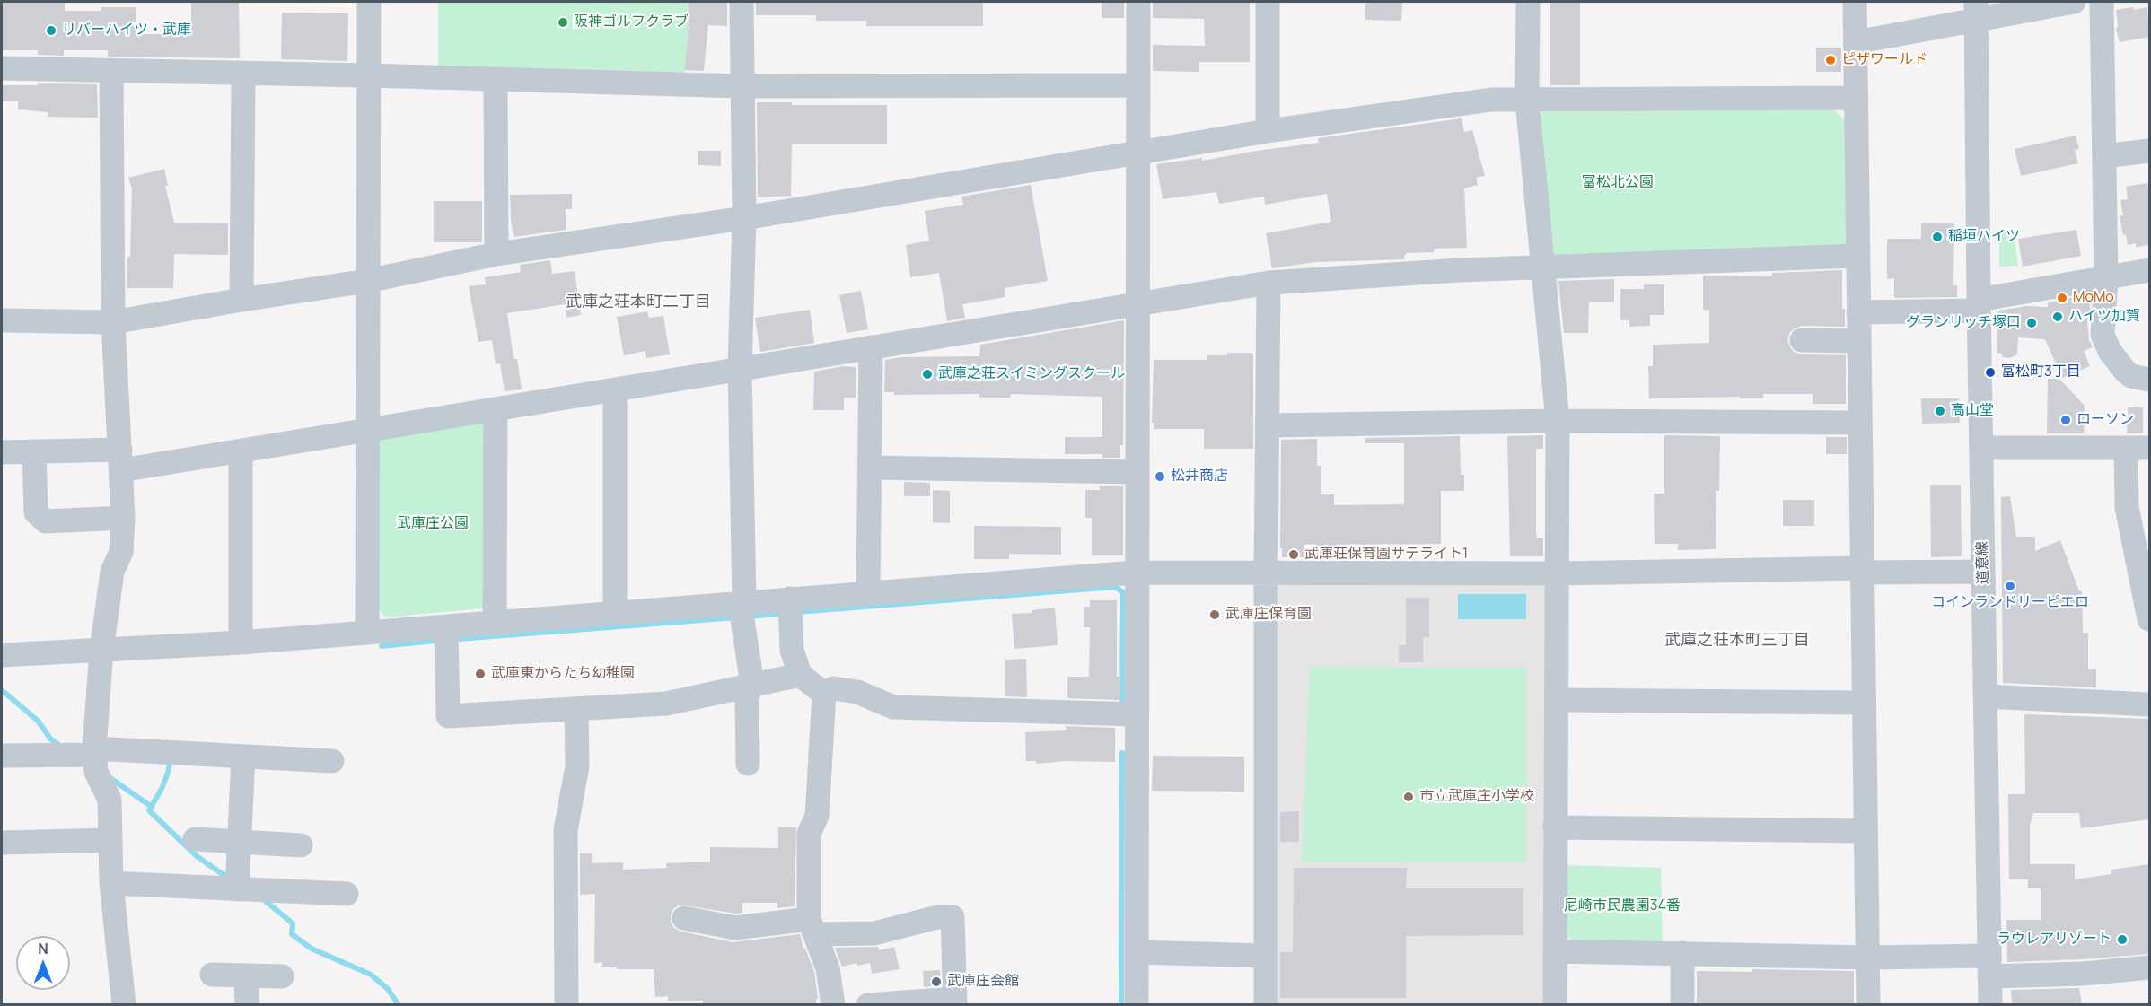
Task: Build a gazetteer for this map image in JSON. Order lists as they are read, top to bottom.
{
  "streets": {
    "street": ["道意線"]
  },
  "districts": ["武庫之荘本町二丁目", "武庫之荘本町三丁目"],
  "parks": ["富松北公園", "武庫庄公園", "尼崎市民農園34番"],
  "places": [
    "阪神ゴルフクラブ",
    "リバーハイツ・武庫",
    "ピザワールド",
    "稲垣ハイツ",
    "MoMo",
    "ハイツ加賀",
    "グランリッチ塚口",
    "富松町3丁目",
    "武庫之荘スイミングスクール",
    "高山堂",
    "ローソン",
    "松井商店",
    "武庫荘保育園サテライト1",
    "コインランドリーピエロ",
    "武庫庄保育園",
    "武庫東からたち幼稚園",
    "市立武庫庄小学校",
    "ラウレアリゾート",
    "武庫庄会館"
  ],
  "north": "top"
}
